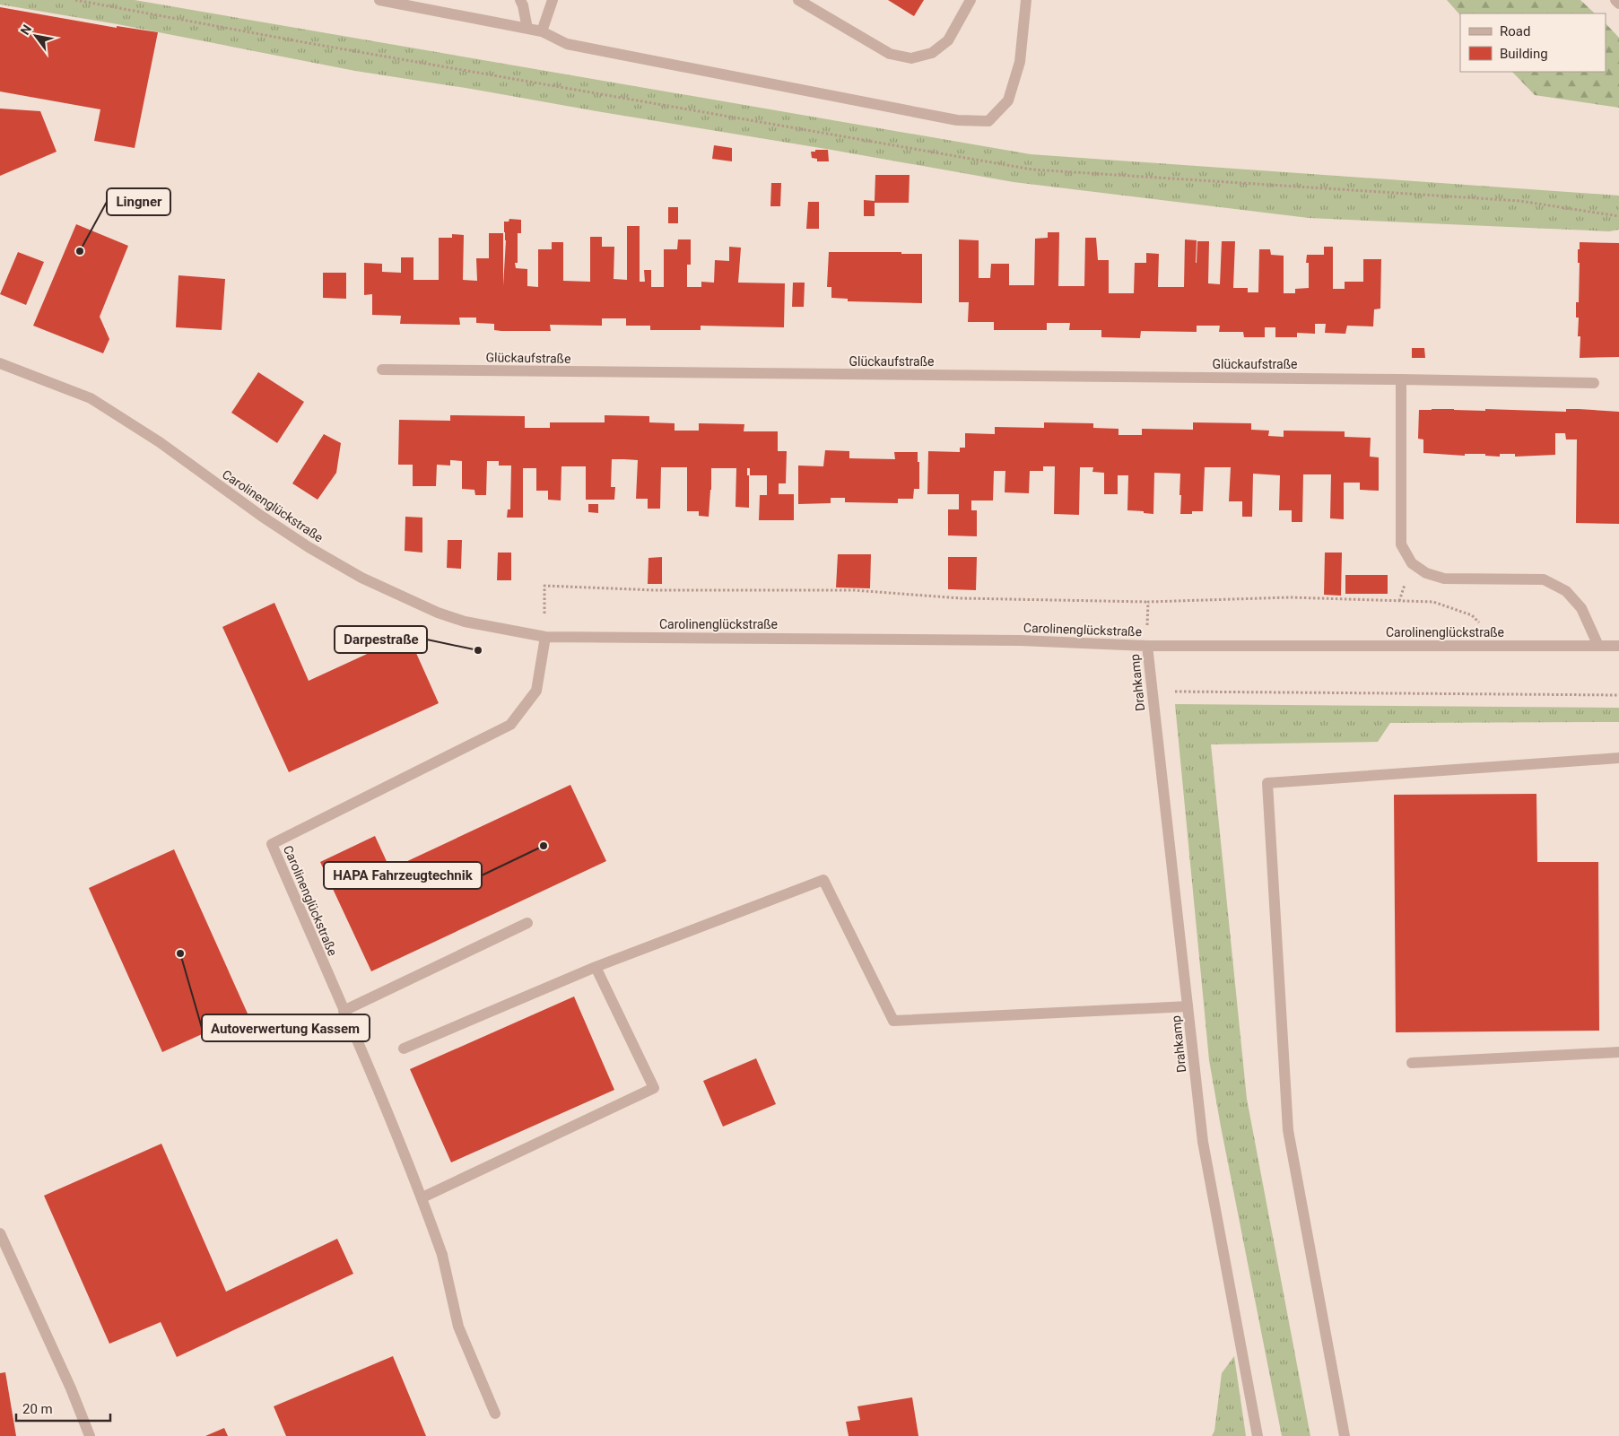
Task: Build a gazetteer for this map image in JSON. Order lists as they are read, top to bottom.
{
  "streets": {
    "street": ["Glückaufstraße", "Carolinenglückstraße", "Drahkamp"]
  },
  "crossings": [
    ["Carolinenglückstraße", "Drahkamp"]
  ],
  "places": [
    "Lingner",
    "Darpestraße",
    "HAPA Fahrzeugtechnik",
    "Autoverwertung Kassem"
  ],
  "legend": ["Road", "Building"],
  "scale_bar": "20 m",
  "north": "top left"
}
